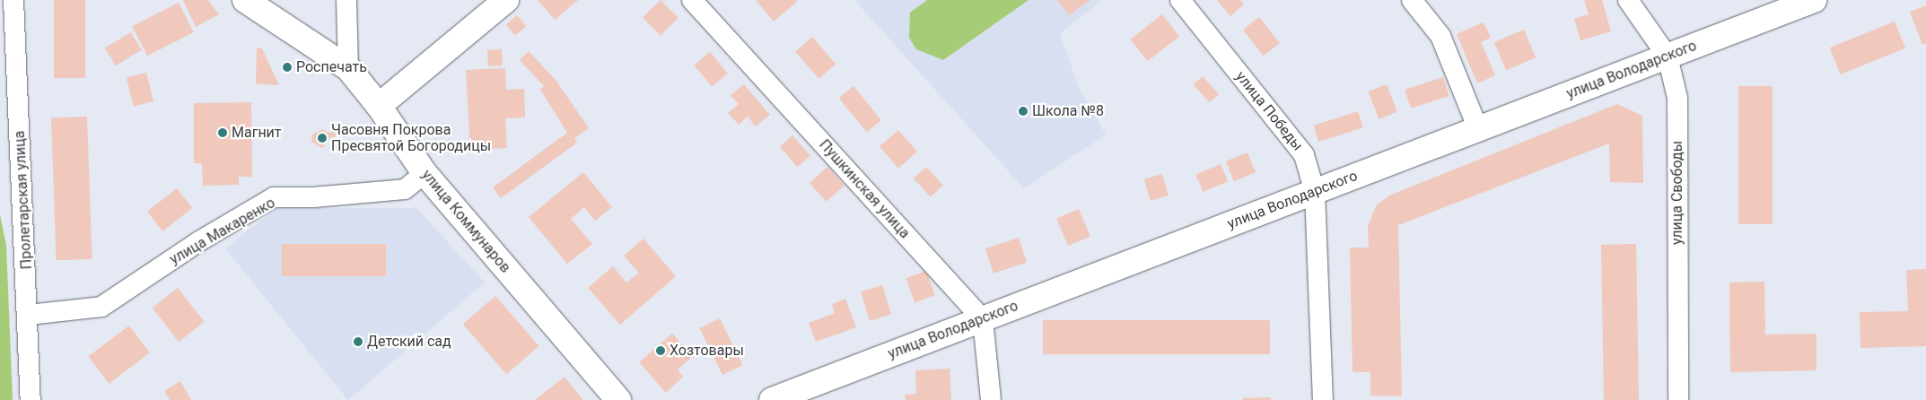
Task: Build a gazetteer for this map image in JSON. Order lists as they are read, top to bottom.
{
  "streets": {
    "main road": ["улица Володарского", "улица Коммунаров"],
    "street": [
      "улица Победы",
      "Пушкинская улица",
      "улица Свободы",
      "Пролетарская улица",
      "улица Макаренко"
    ]
  },
  "crossings": [
    ["улица Володарского", "улица Победы"],
    ["улица Володарского", "Пушкинская улица"],
    ["улица Володарского", "улица Свободы"],
    ["Пролетарская улица", "улица Макаренко"],
    ["улица Коммунаров", "улица Макаренко"]
  ],
  "places": [
    "Роспечать",
    "Школа №8",
    "Магнит",
    "Часовня Покрова Пресвятой Богородицы",
    "Детский сад",
    "Хозтовары"
  ]
}
